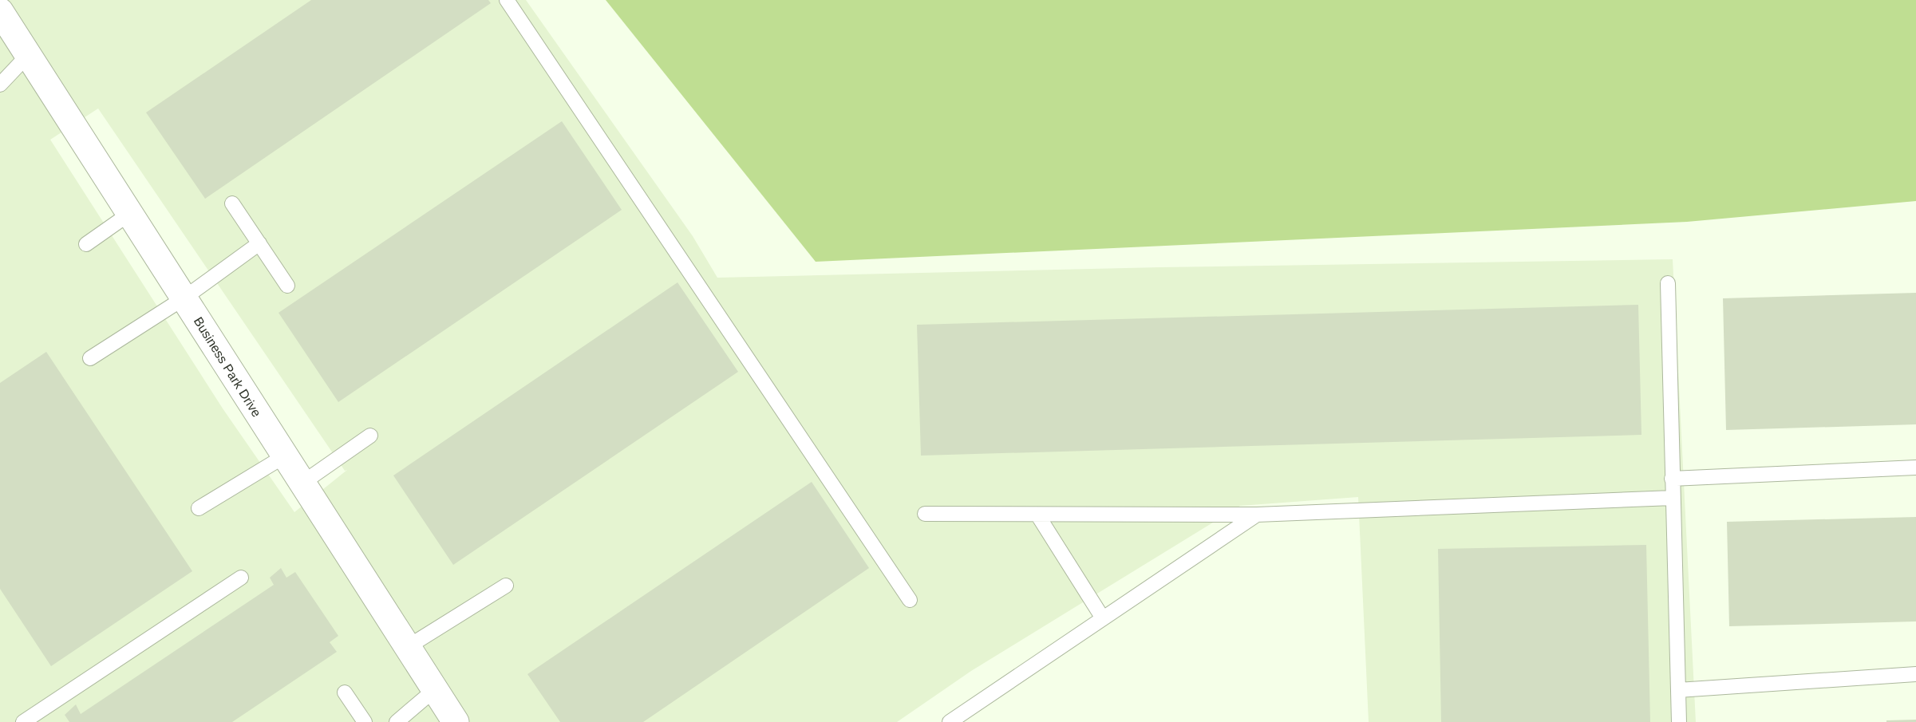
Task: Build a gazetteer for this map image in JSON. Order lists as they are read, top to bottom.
{
  "streets": {
    "street": ["Business Park Drive"]
  }
}
